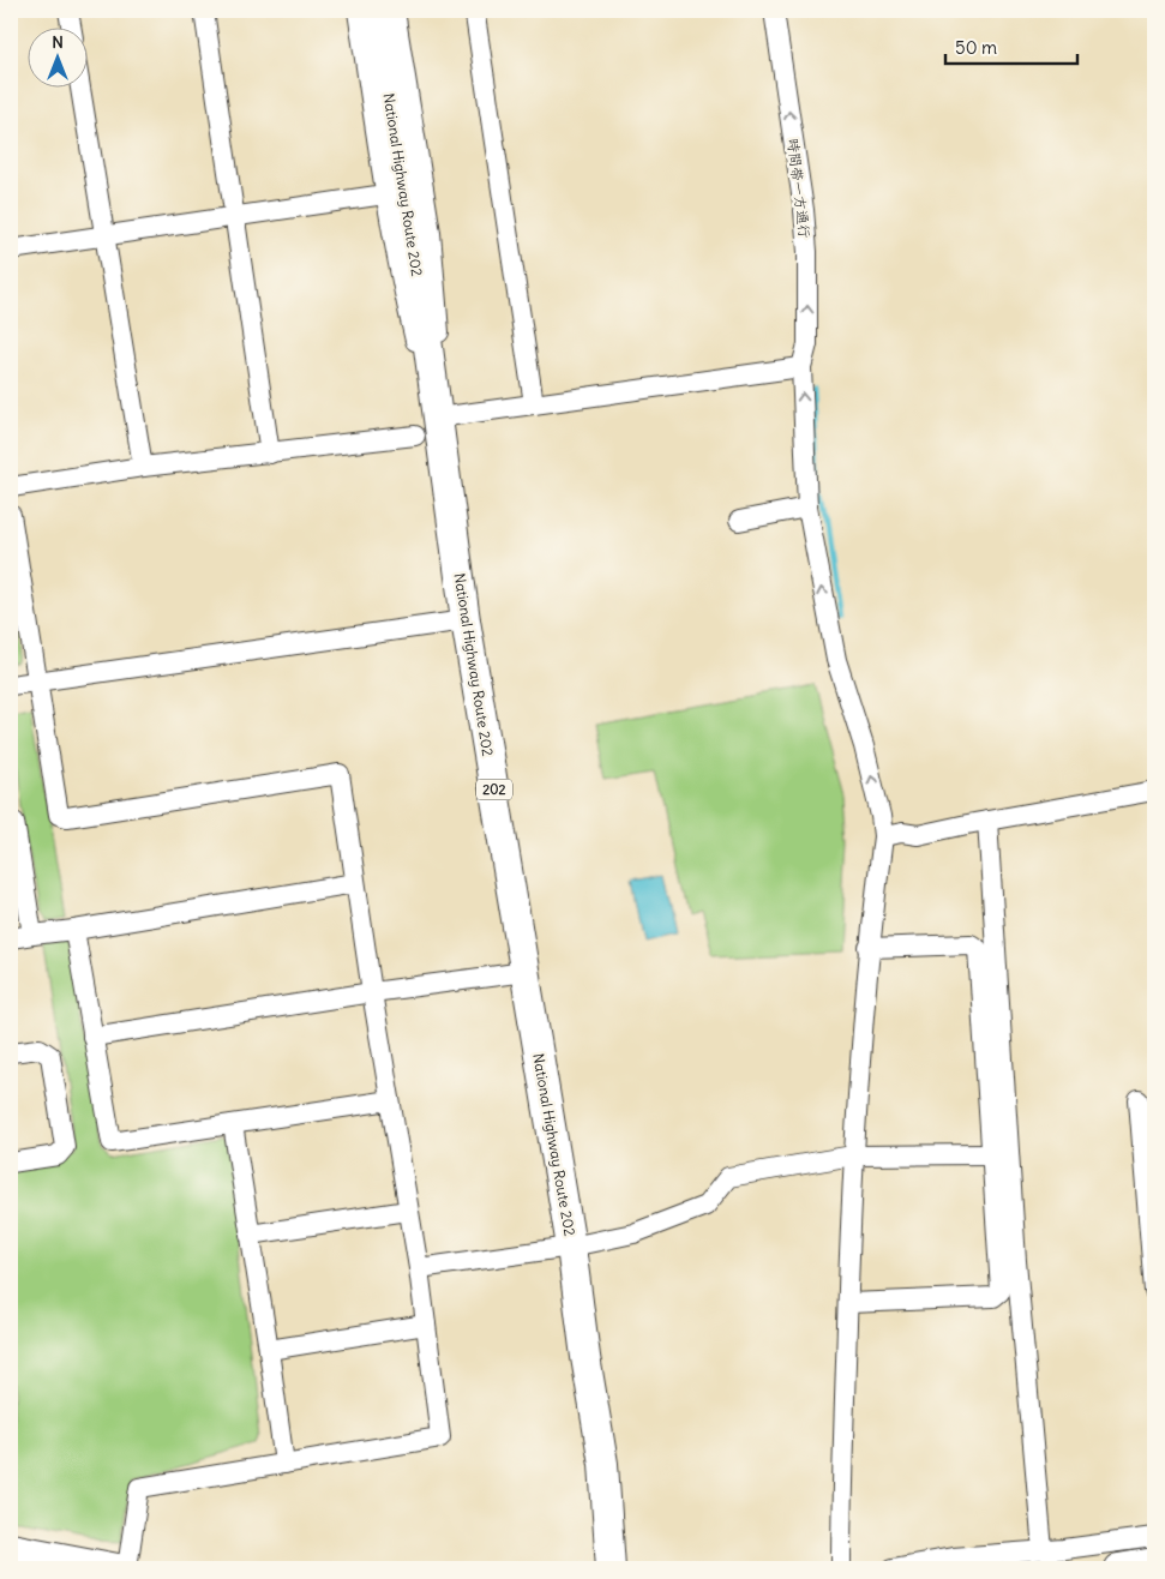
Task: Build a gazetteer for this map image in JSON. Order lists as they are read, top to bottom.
{
  "streets": {
    "highway": ["National Highway Route 202", "202"],
    "street": ["時間帯一方通行"]
  },
  "one_way": ["時間帯一方通行"],
  "scale_bar": "50 m",
  "north": "top"
}
